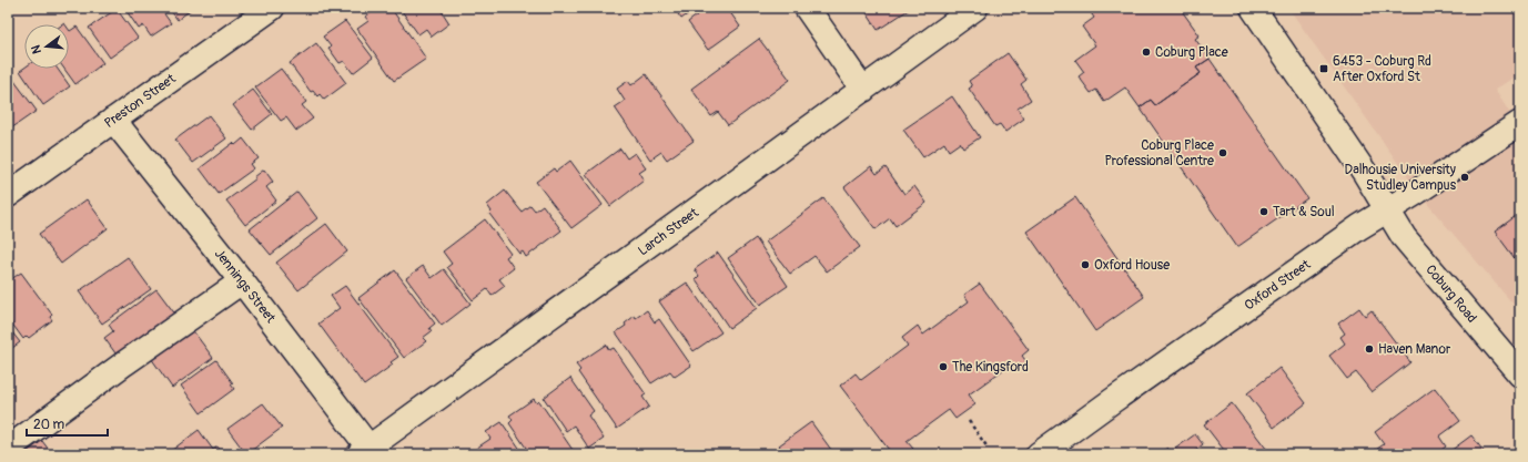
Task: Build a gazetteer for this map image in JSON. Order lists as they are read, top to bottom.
{
  "streets": {
    "street": [
      "Preston Street",
      "Larch Street",
      "Oxford Street",
      "Jennings Street",
      "Coburg Road"
    ]
  },
  "crossings": [
    ["Preston Street", "Jennings Street"],
    ["Larch Street", "Jennings Street"],
    ["Oxford Street", "Coburg Road"]
  ],
  "places": {
    "other": [
      "Coburg Place",
      "Coburg Place Professional Centre",
      "Dalhousie University Studley Campus",
      "Tart & Soul",
      "Oxford House",
      "Haven Manor",
      "The Kingsford"
    ],
    "transit": ["6453 - Coburg Rd After Oxford St"]
  },
  "scale_bar": "20 m",
  "north": "left"
}
